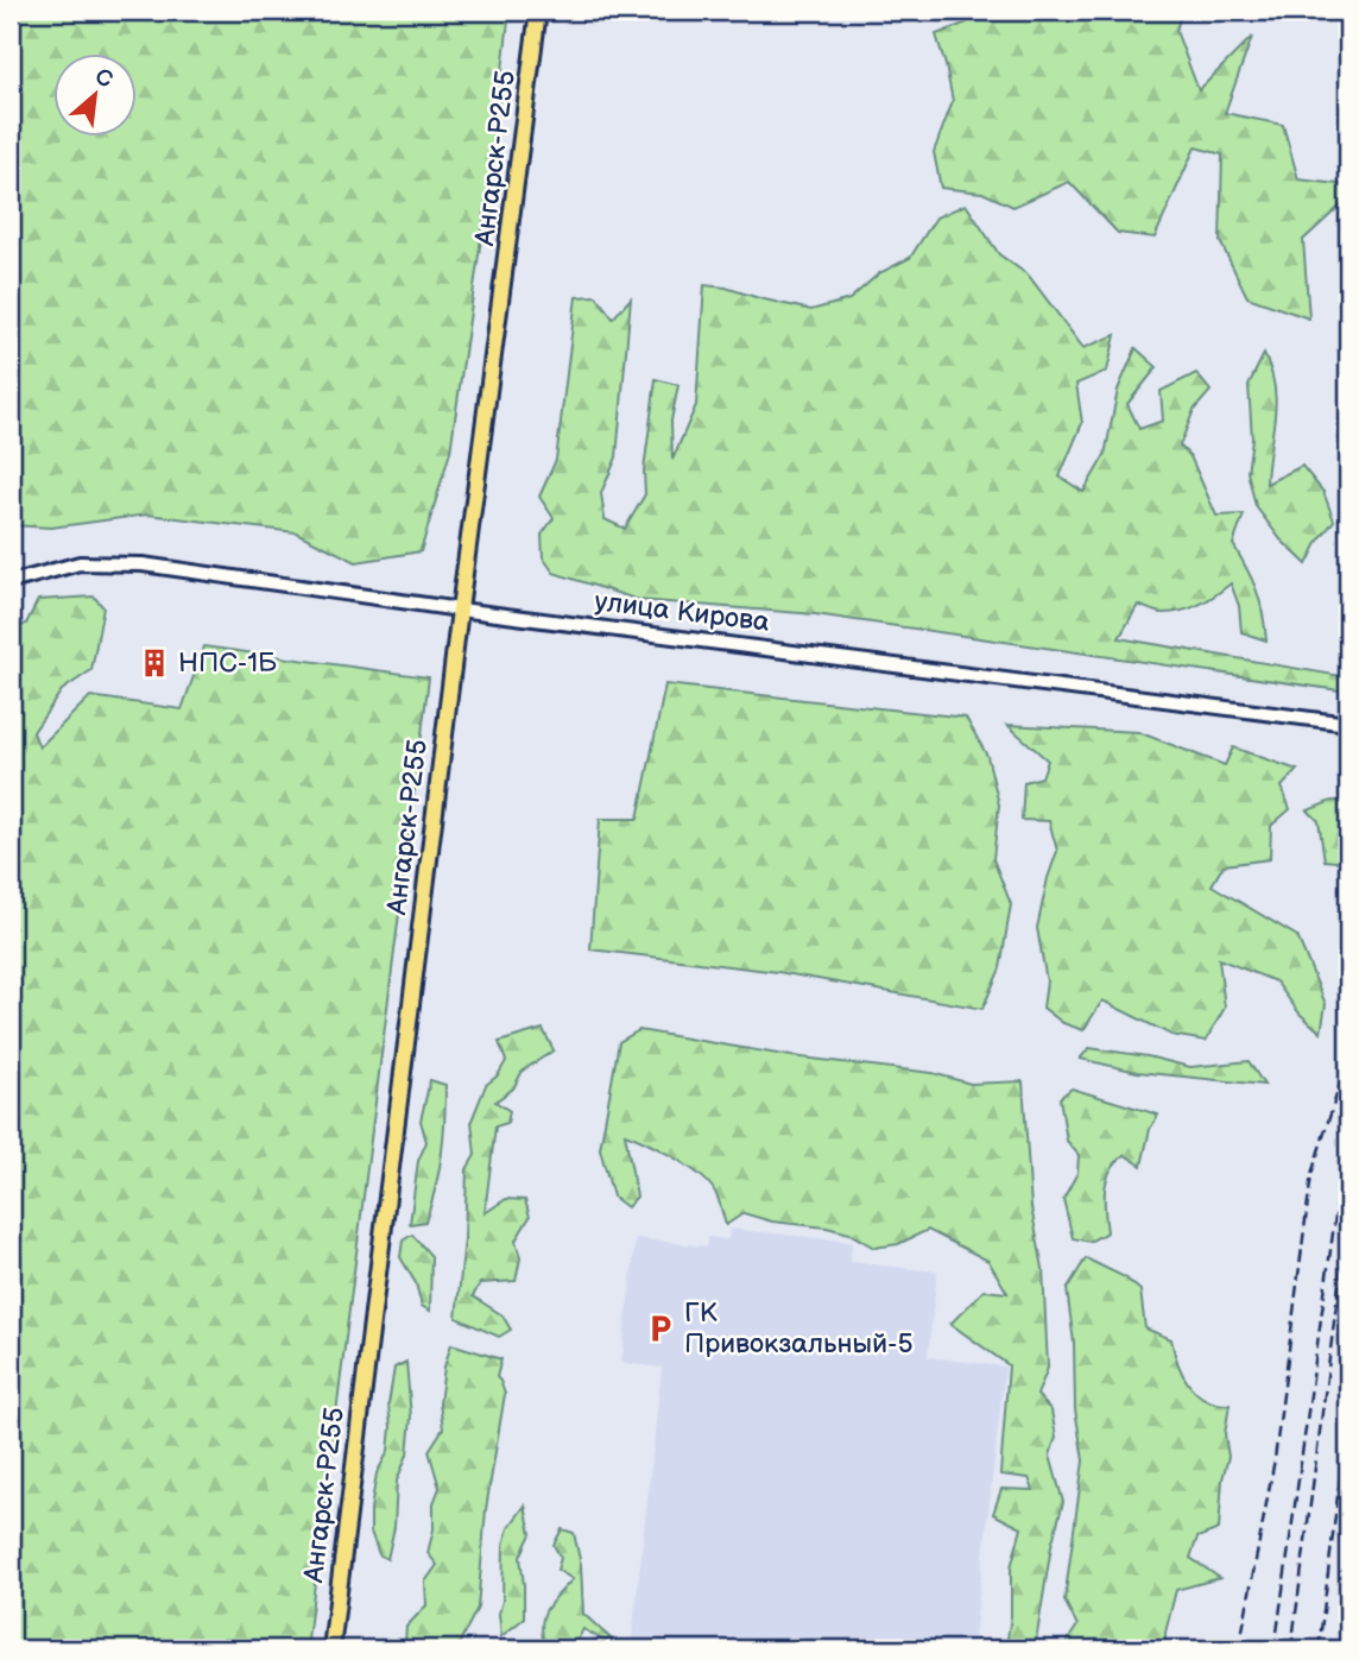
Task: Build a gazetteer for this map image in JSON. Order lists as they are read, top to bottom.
{
  "streets": {
    "main road": ["Ангарск-Р255"],
    "street": ["улица Кирова"]
  },
  "crossings": [
    ["Ангарск-Р255", "улица Кирова"]
  ],
  "places": {
    "building": ["НПС-1Б"],
    "parking": ["ГК Привокзальный-5"]
  },
  "north": "top right"
}
